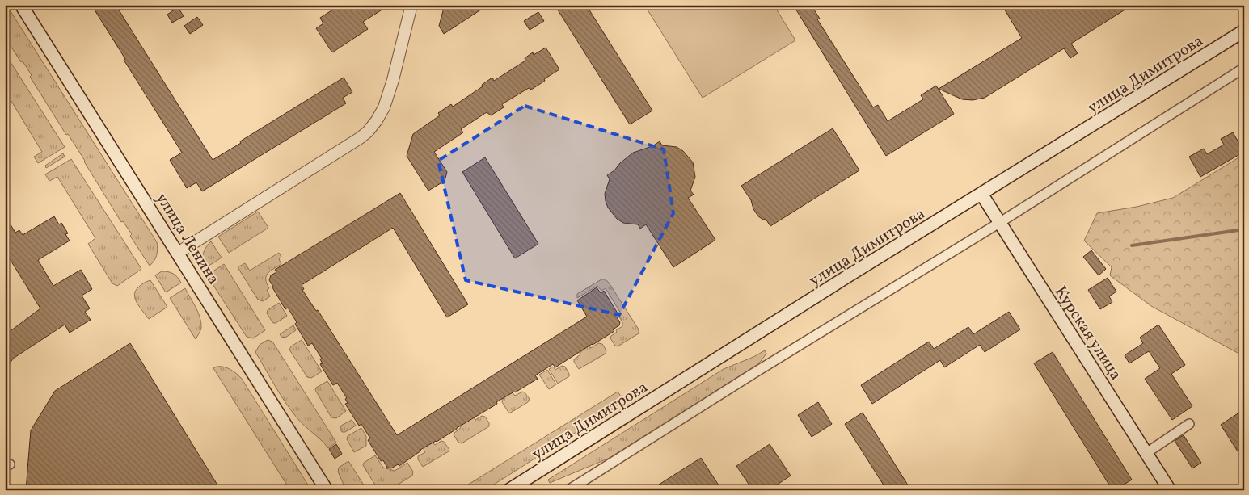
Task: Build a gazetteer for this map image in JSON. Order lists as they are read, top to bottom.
{
  "streets": {
    "main road": ["улица Димитрова", "улица Ленина", "Курская улица"]
  },
  "crossings": [
    ["улица Димитрова", "Курская улица"]
  ]
}
